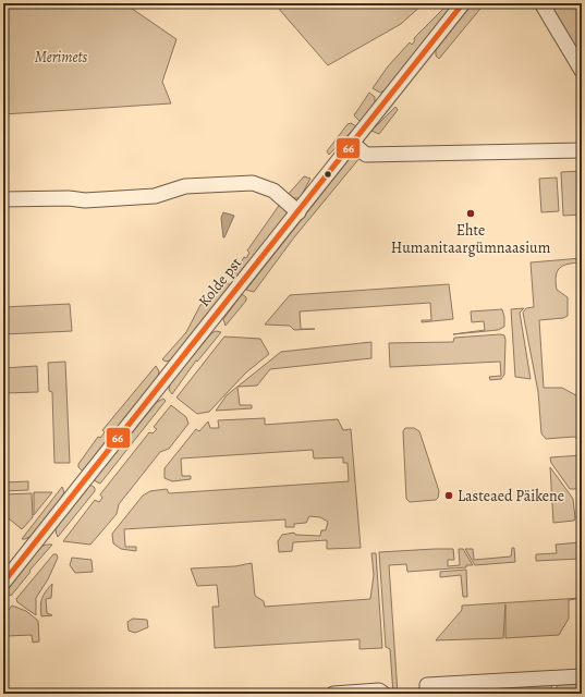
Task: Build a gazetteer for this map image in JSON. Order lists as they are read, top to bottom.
{
  "streets": {
    "street": ["Kolde pst"]
  },
  "parks": ["Merimets"],
  "places": ["Ehte Humanitaargümnaasium", "Lasteaed Päikene"],
  "lines": ["transit line 66"]
}
